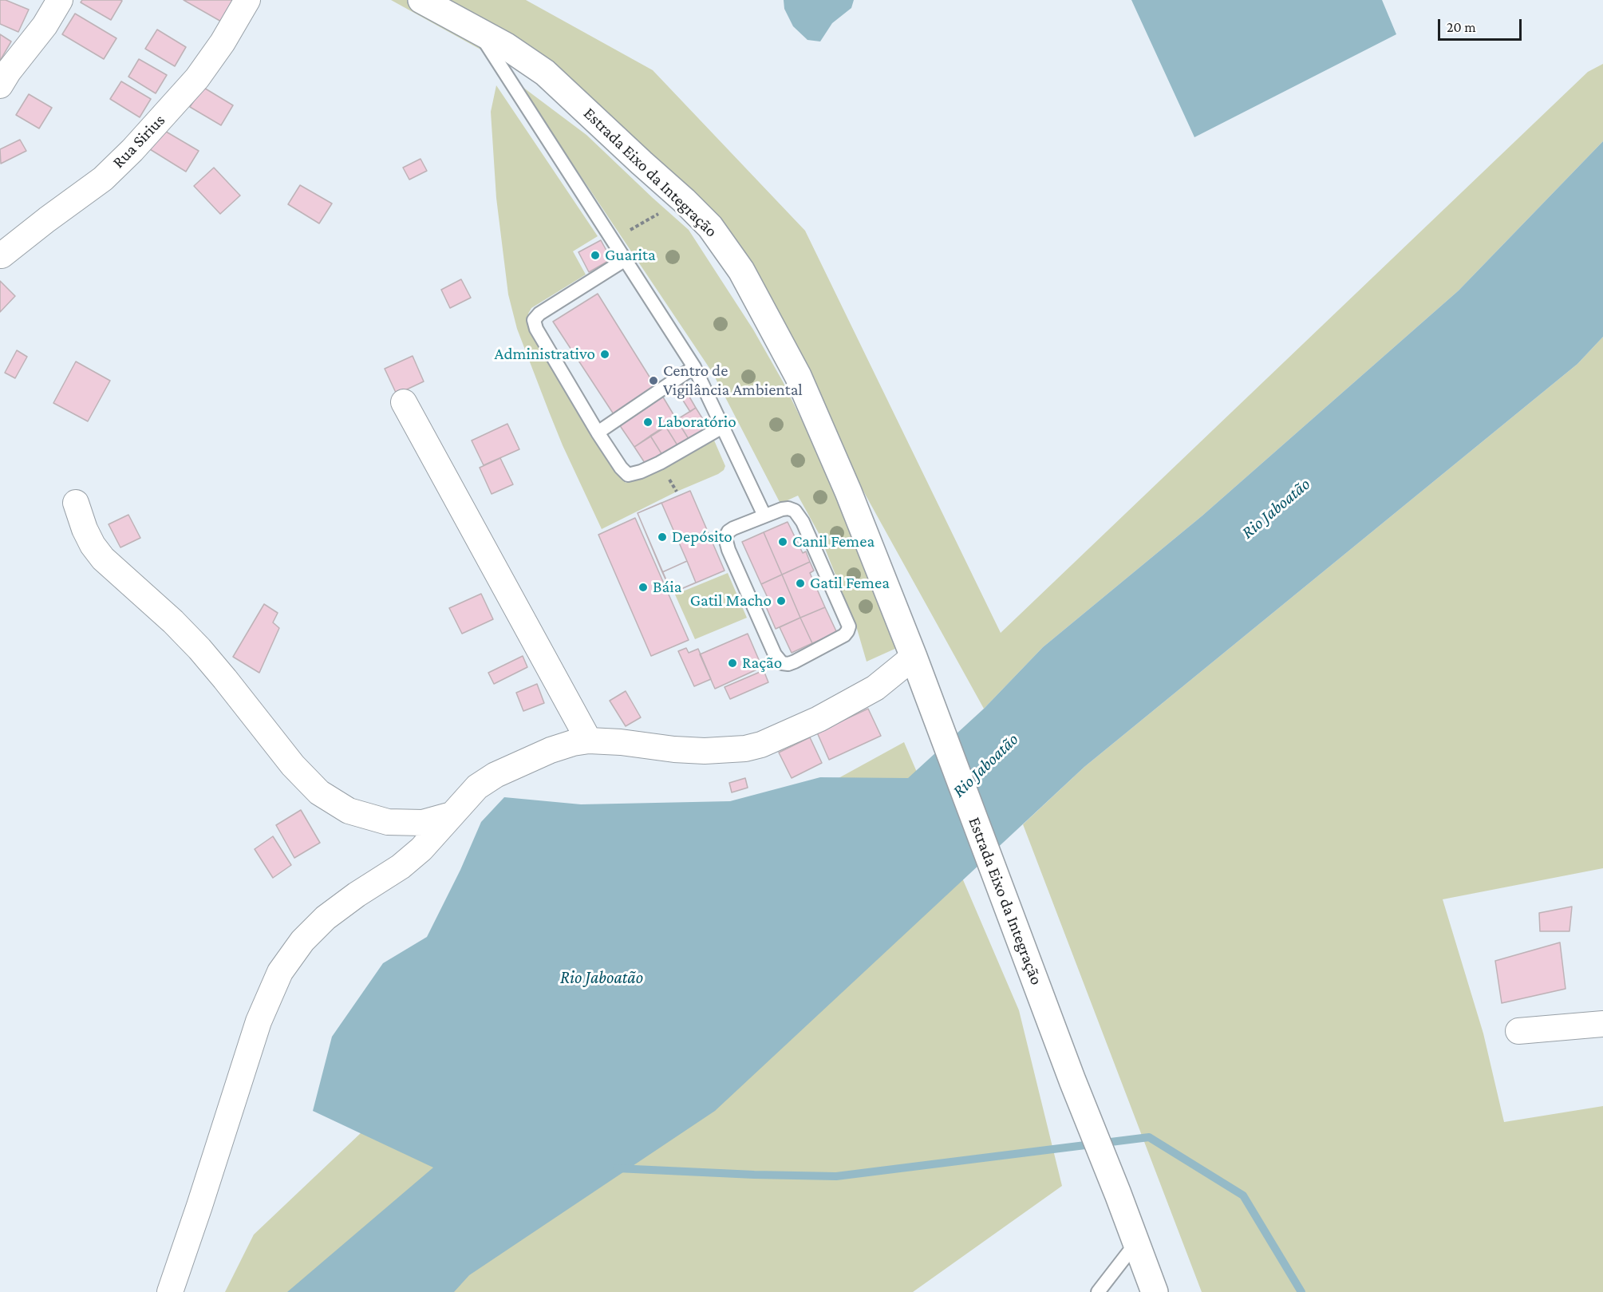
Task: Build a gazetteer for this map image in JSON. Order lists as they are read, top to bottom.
{
  "streets": {
    "main road": ["Estrada Eixo da Integração"],
    "street": ["Rua Sirius"]
  },
  "water": ["Rio Jaboatão"],
  "places": [
    "Guarita",
    "Administrativo",
    "Centro de Vigilância Ambiental",
    "Laboratório",
    "Depósito",
    "Canil Femea",
    "Gatil Femea",
    "Báia",
    "Gatil Macho",
    "Ração"
  ],
  "scale_bar": "20 m"
}
